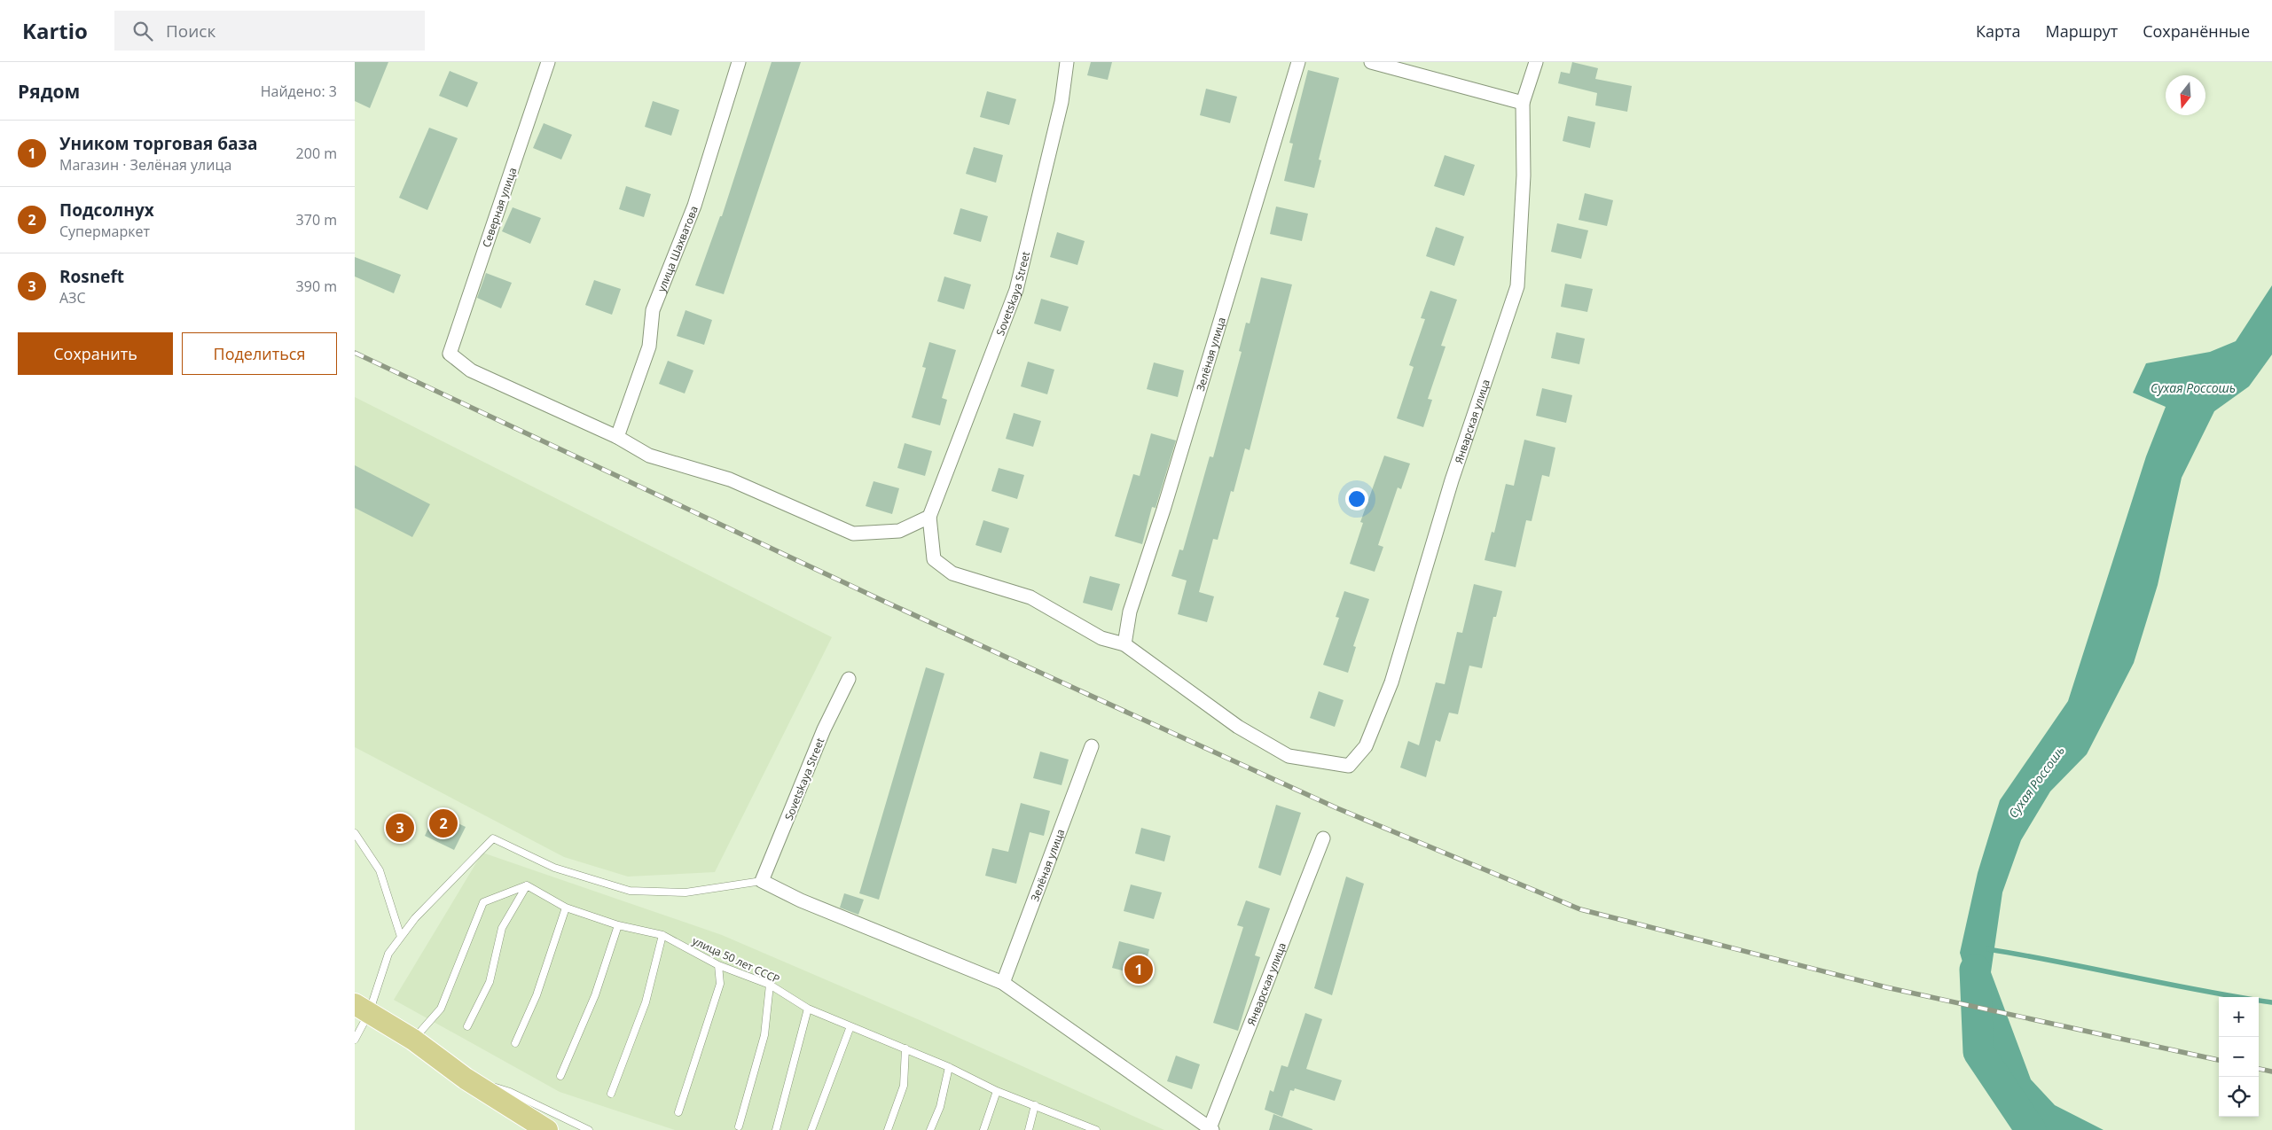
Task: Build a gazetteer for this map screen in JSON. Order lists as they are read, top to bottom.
{
  "streets": {
    "street": [
      "Северная улица",
      "улица Шахватова",
      "Sovetskaya Street",
      "Зелёная улица",
      "Январская улица"
    ],
    "lane": ["улица 50 лет СССР"]
  },
  "crossings": [
    ["Северная улица", "улица Шахватова"],
    ["Зелёная улица", "Январская улица"]
  ],
  "water": ["Сухая Россошь"],
  "north": "bottom",
  "page": {
    "header": "Kartio",
    "search": "Поиск",
    "nav": ["Карта", "Маршрут", "Сохранённые"],
    "heading": ["Рядом", "Найдено: 3"],
    "list": [
      {
        "mark": "1",
        "name": "Уником торговая база",
        "note": "Магазин · Зелёная улица",
        "value": "200 m"
      },
      {
        "mark": "2",
        "name": "Подсолнух",
        "note": "Супермаркет",
        "value": "370 m"
      },
      {
        "mark": "3",
        "name": "Rosneft",
        "note": "АЗС",
        "value": "390 m"
      }
    ],
    "buttons": ["Сохранить", "Поделиться"],
    "pins": ["2", "3", "1"],
    "map_buttons": ["+", "−"]
  }
}
